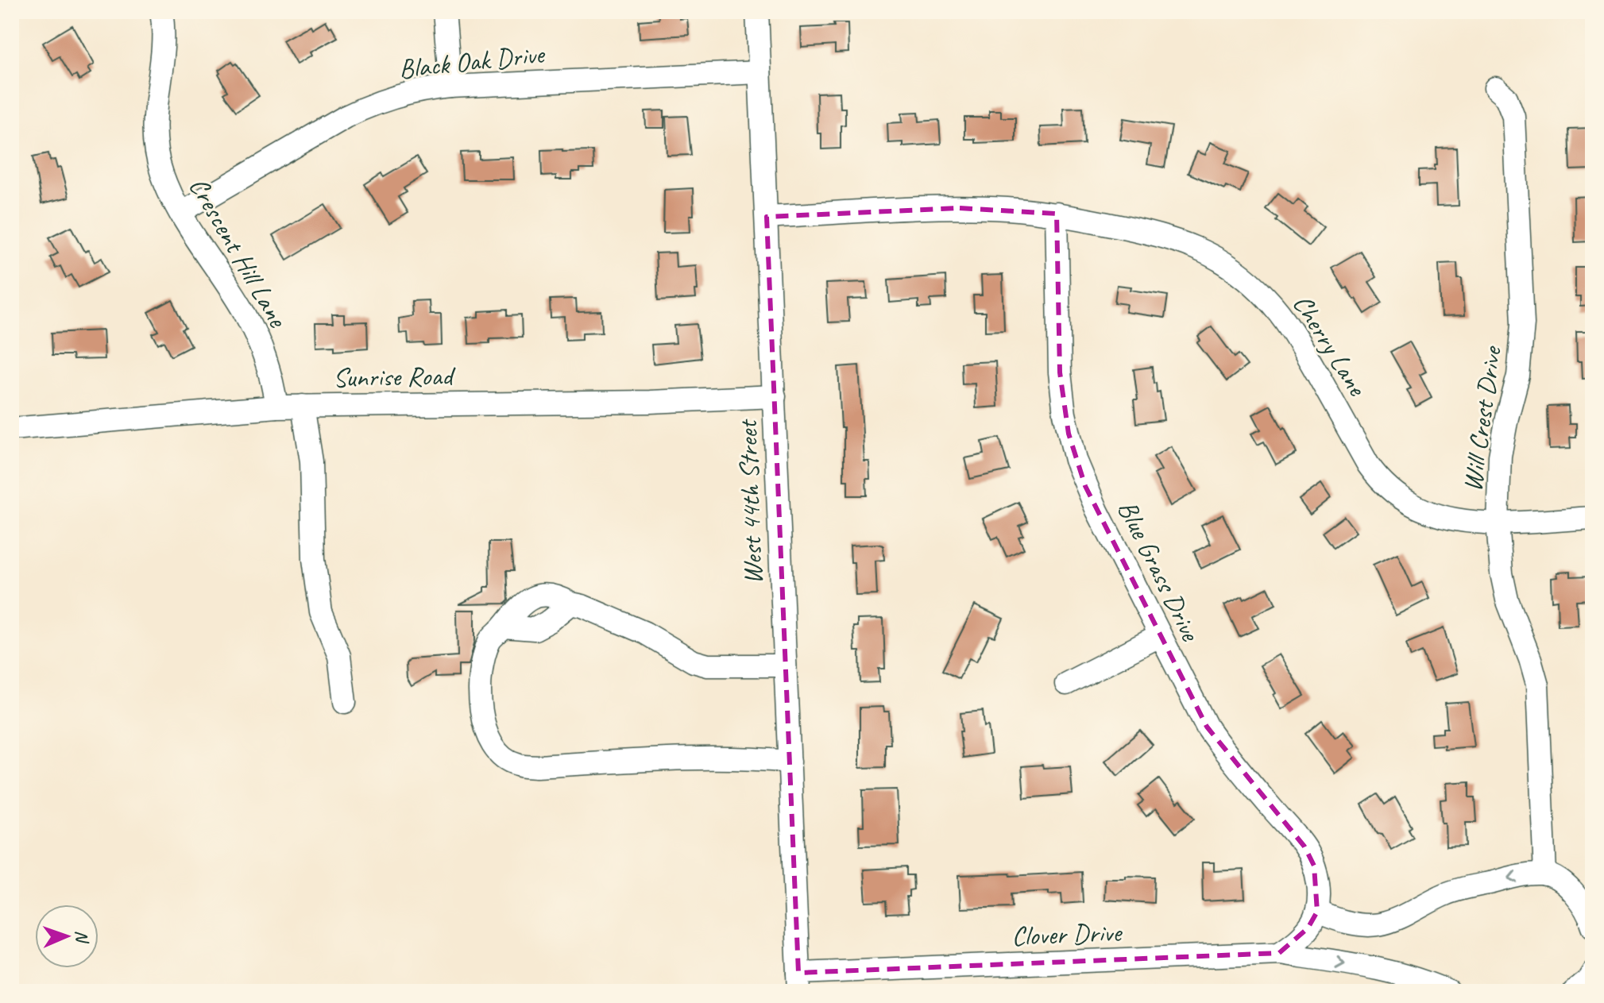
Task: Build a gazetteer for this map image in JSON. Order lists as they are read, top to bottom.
{
  "streets": {
    "street": [
      "Black Oak Drive",
      "Crescent Hill Lane",
      "Cherry Lane",
      "Sunrise Road",
      "Will Crest Drive",
      "West 44th Street",
      "Blue Grass Drive",
      "Clover Drive"
    ]
  },
  "crossings": [
    ["Black Oak Drive", "Crescent Hill Lane"],
    ["Black Oak Drive", "West 44th Street"],
    ["Crescent Hill Lane", "Sunrise Road"],
    ["Cherry Lane", "Will Crest Drive"],
    ["Cherry Lane", "West 44th Street"],
    ["Cherry Lane", "Blue Grass Drive"],
    ["Sunrise Road", "West 44th Street"],
    ["West 44th Street", "Clover Drive"]
  ],
  "north": "right"
}
